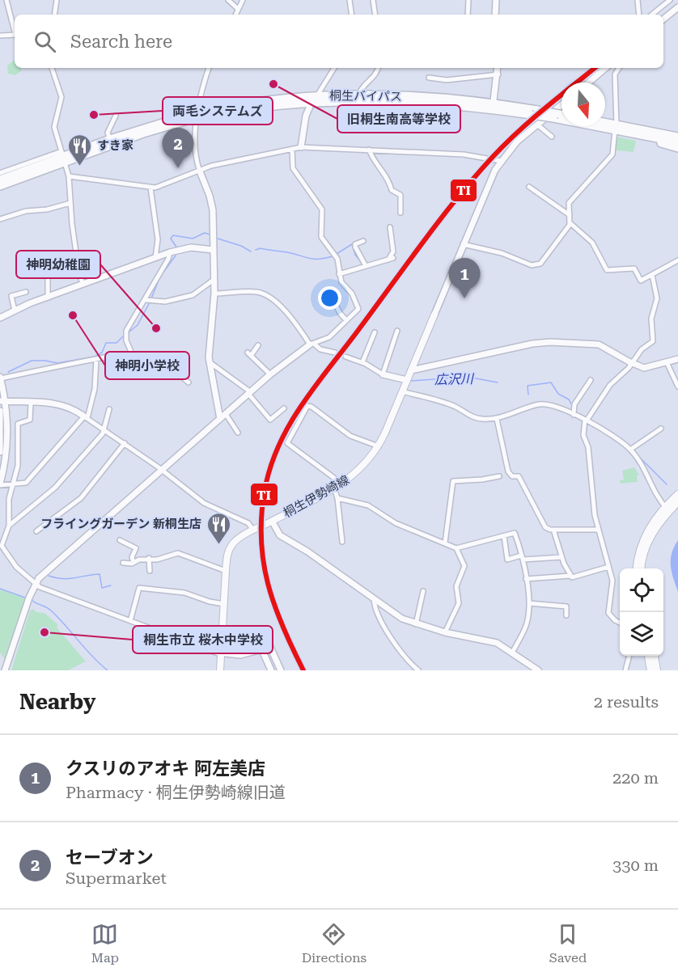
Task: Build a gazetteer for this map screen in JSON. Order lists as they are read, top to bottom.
{
  "streets": {
    "highway": ["桐生バイパス"],
    "main road": ["桐生伊勢崎線"]
  },
  "water": ["広沢川"],
  "places": {
    "other": [
      "旧桐生南高等学校",
      "両毛システムズ",
      "神明小学校",
      "神明幼稚園",
      "桐生市立 桜木中学校"
    ],
    "restaurant": ["すき家", "フライングガーデン 新桐生店"]
  },
  "lines": ["transit line TI"],
  "north": "bottom",
  "page": {
    "search": "Search here",
    "pins": ["2", "1"],
    "heading": ["Nearby", "2 results"],
    "list": [
      {
        "mark": "1",
        "name": "クスリのアオキ 阿左美店",
        "note": "Pharmacy · 桐生伊勢崎線旧道",
        "value": "220 m"
      },
      {
        "mark": "2",
        "name": "セーブオン",
        "note": "Supermarket",
        "value": "330 m"
      }
    ],
    "nav": ["Map", "Directions", "Saved"]
  }
}
